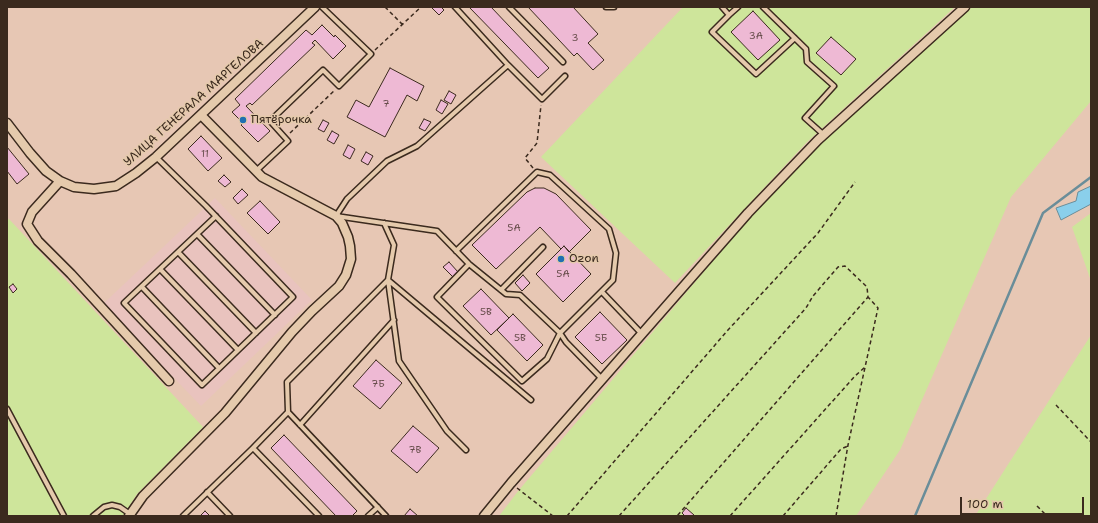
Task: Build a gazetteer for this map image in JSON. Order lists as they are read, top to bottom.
{
  "streets": {
    "street": ["УЛИЦА ГЕНЕРАЛА МАРГЕЛОВА"]
  },
  "places": ["Пятёрочка", "Ozon"],
  "house_numbers": [
    "3А",
    "3",
    "7",
    "11",
    "5А",
    "5А",
    "5В",
    "5В",
    "5Б",
    "7Б",
    "7В"
  ],
  "scale_bar": "100 m"
}
